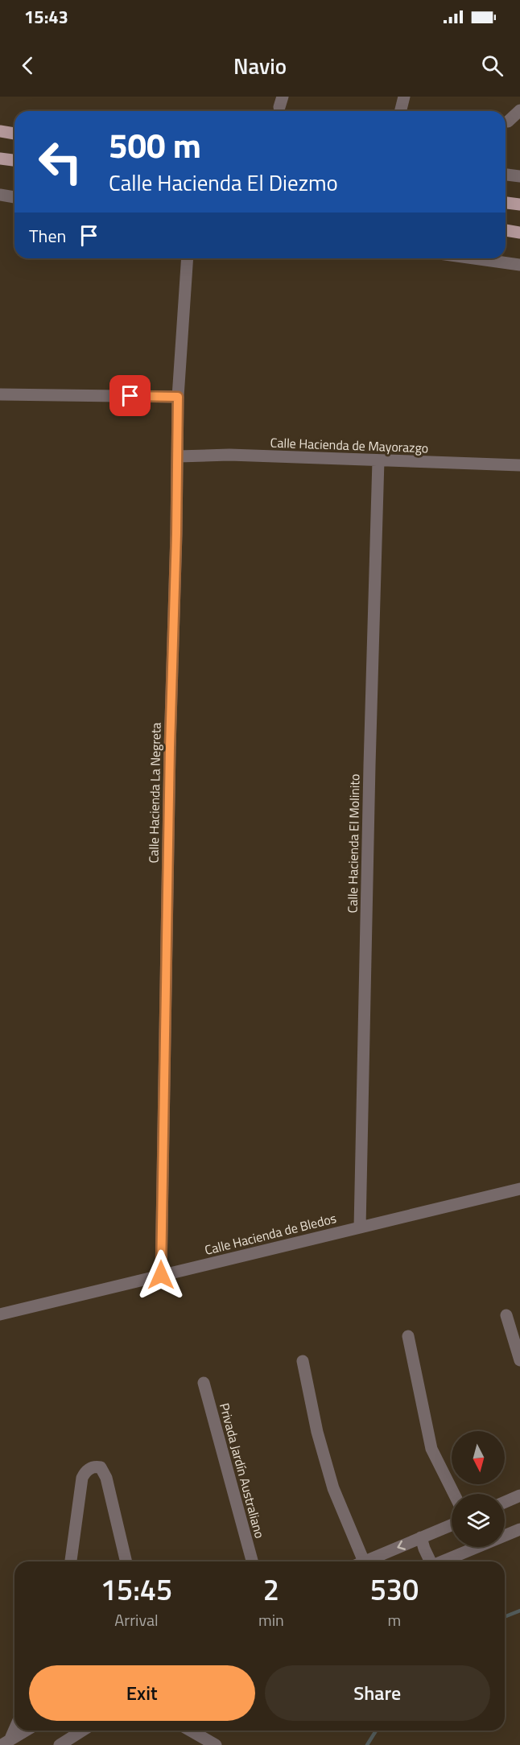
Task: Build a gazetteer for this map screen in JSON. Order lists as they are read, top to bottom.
{
  "streets": {
    "street": [
      "Calle Hacienda de Mayorazgo",
      "Calle Hacienda La Negreta",
      "Calle Hacienda El Molinito",
      "Calle Hacienda de Bledos",
      "Privada Jardín Australiano"
    ]
  },
  "crossings": [
    ["Calle Hacienda de Mayorazgo", "Calle Hacienda La Negreta"],
    ["Calle Hacienda de Mayorazgo", "Calle Hacienda El Molinito"],
    ["Calle Hacienda La Negreta", "Calle Hacienda de Bledos"],
    ["Calle Hacienda El Molinito", "Calle Hacienda de Bledos"]
  ],
  "north": "bottom",
  "page": {
    "status": "15:43",
    "header": "Navio",
    "turn": ["500 m", "Calle Hacienda El Diezmo"],
    "then": "Then",
    "eta": [
      "15:45",
      "Arrival",
      "2",
      "min",
      "530",
      "m"
    ],
    "buttons": ["Exit", "Share"]
  }
}
